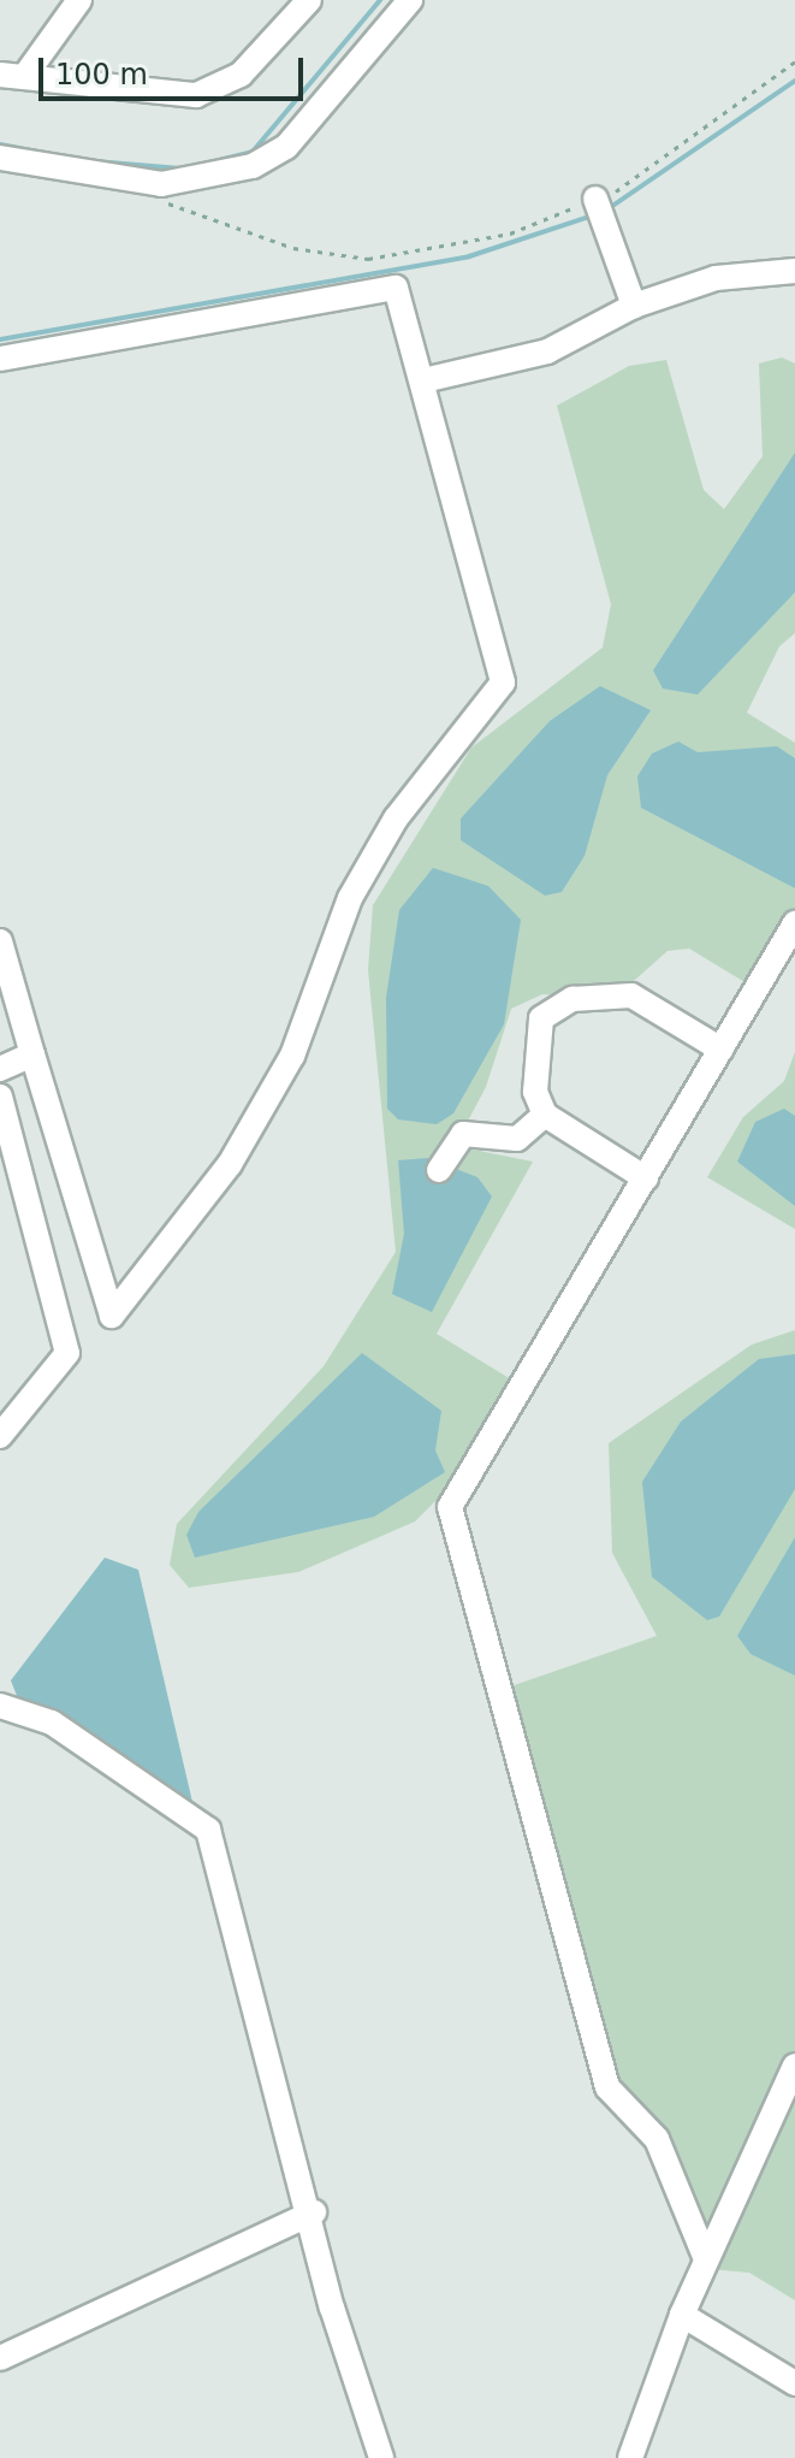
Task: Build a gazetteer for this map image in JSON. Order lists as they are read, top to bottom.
{
  "scale_bar": "100 m"
}
